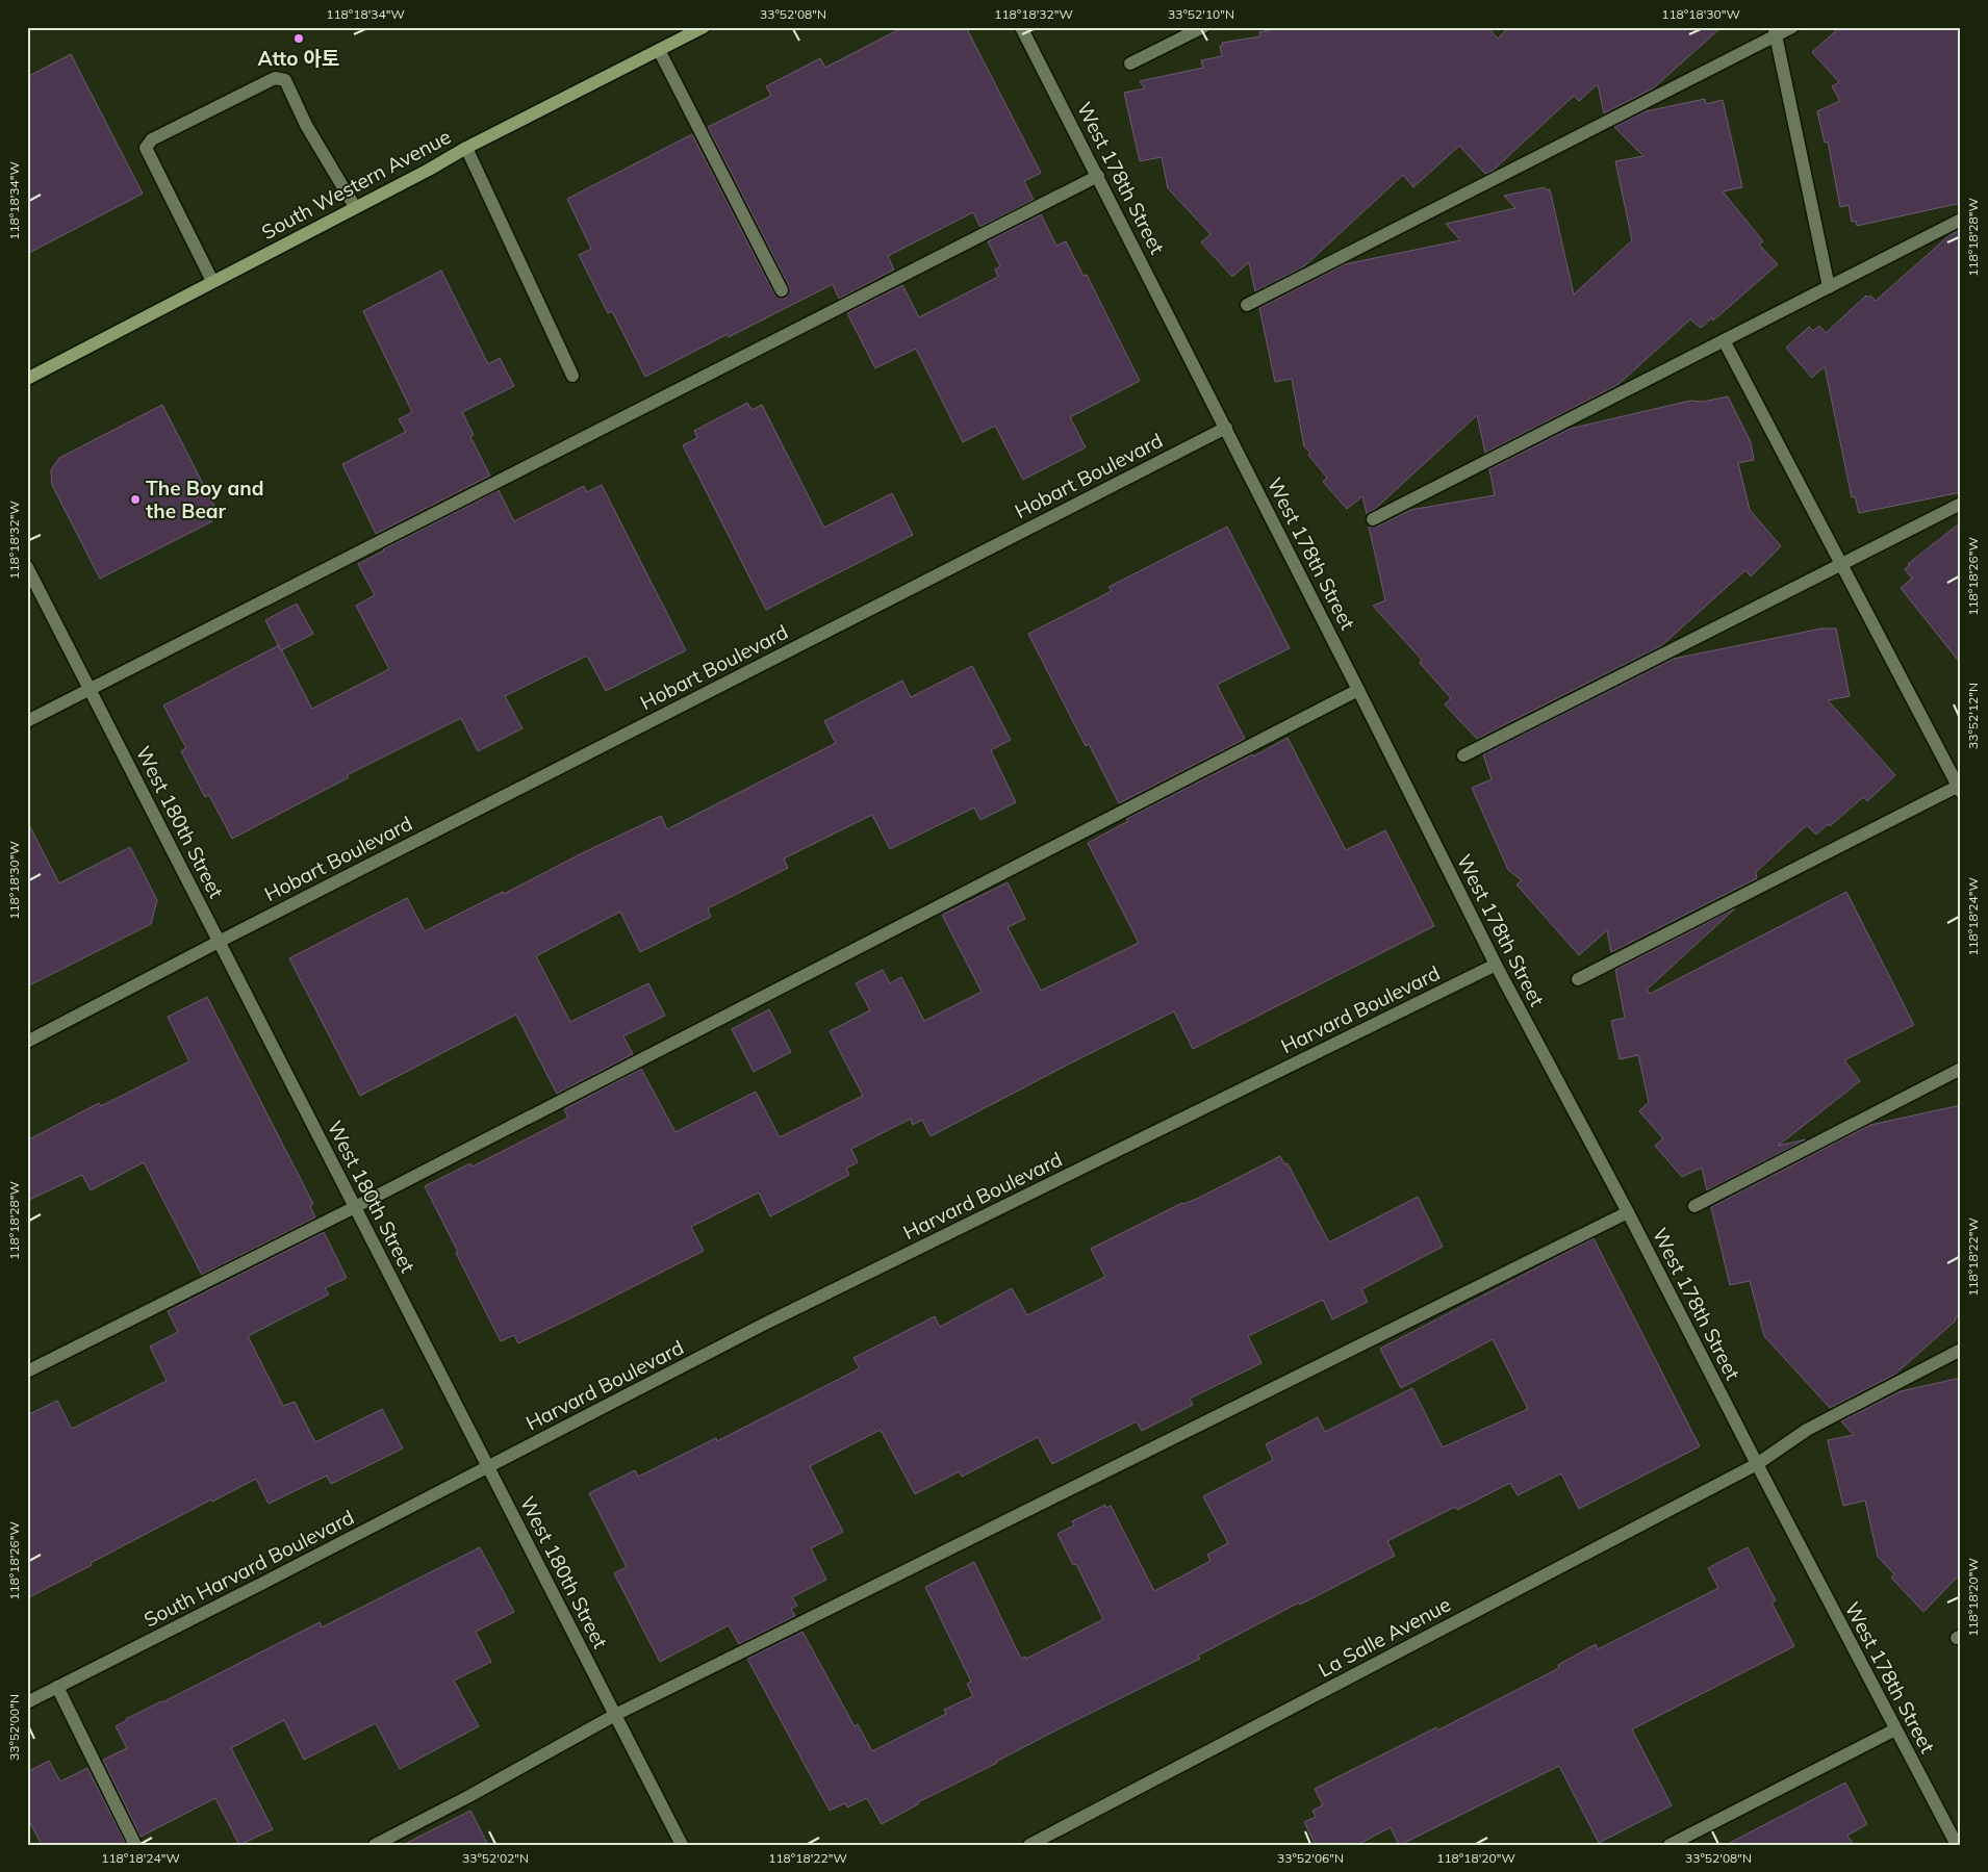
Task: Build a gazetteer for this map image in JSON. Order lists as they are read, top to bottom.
{
  "streets": {
    "main road": ["South Western Avenue"],
    "street": [
      "West 178th Street",
      "Hobart Boulevard",
      "West 180th Street",
      "Harvard Boulevard",
      "South Harvard Boulevard",
      "La Salle Avenue"
    ]
  },
  "crossings": [
    ["West 178th Street", "Hobart Boulevard"],
    ["West 178th Street", "Harvard Boulevard"],
    ["West 178th Street", "La Salle Avenue"],
    ["Hobart Boulevard", "West 180th Street"],
    ["West 180th Street", "Harvard Boulevard"],
    ["West 180th Street", "South Harvard Boulevard"],
    ["Harvard Boulevard", "South Harvard Boulevard"]
  ],
  "places": ["Atto 아토", "The Boy and the Bear"],
  "coordinates": [
    "118°18'34\"W",
    "33°52'08\"N",
    "118°18'32\"W",
    "33°52'10\"N",
    "118°18'30\"W",
    "118°18'28\"W",
    "118°18'26\"W",
    "33°52'12\"N",
    "118°18'24\"W",
    "118°18'22\"W",
    "118°18'20\"W",
    "33°52'00\"N",
    "33°52'02\"N",
    "33°52'06\"N"
  ]
}
